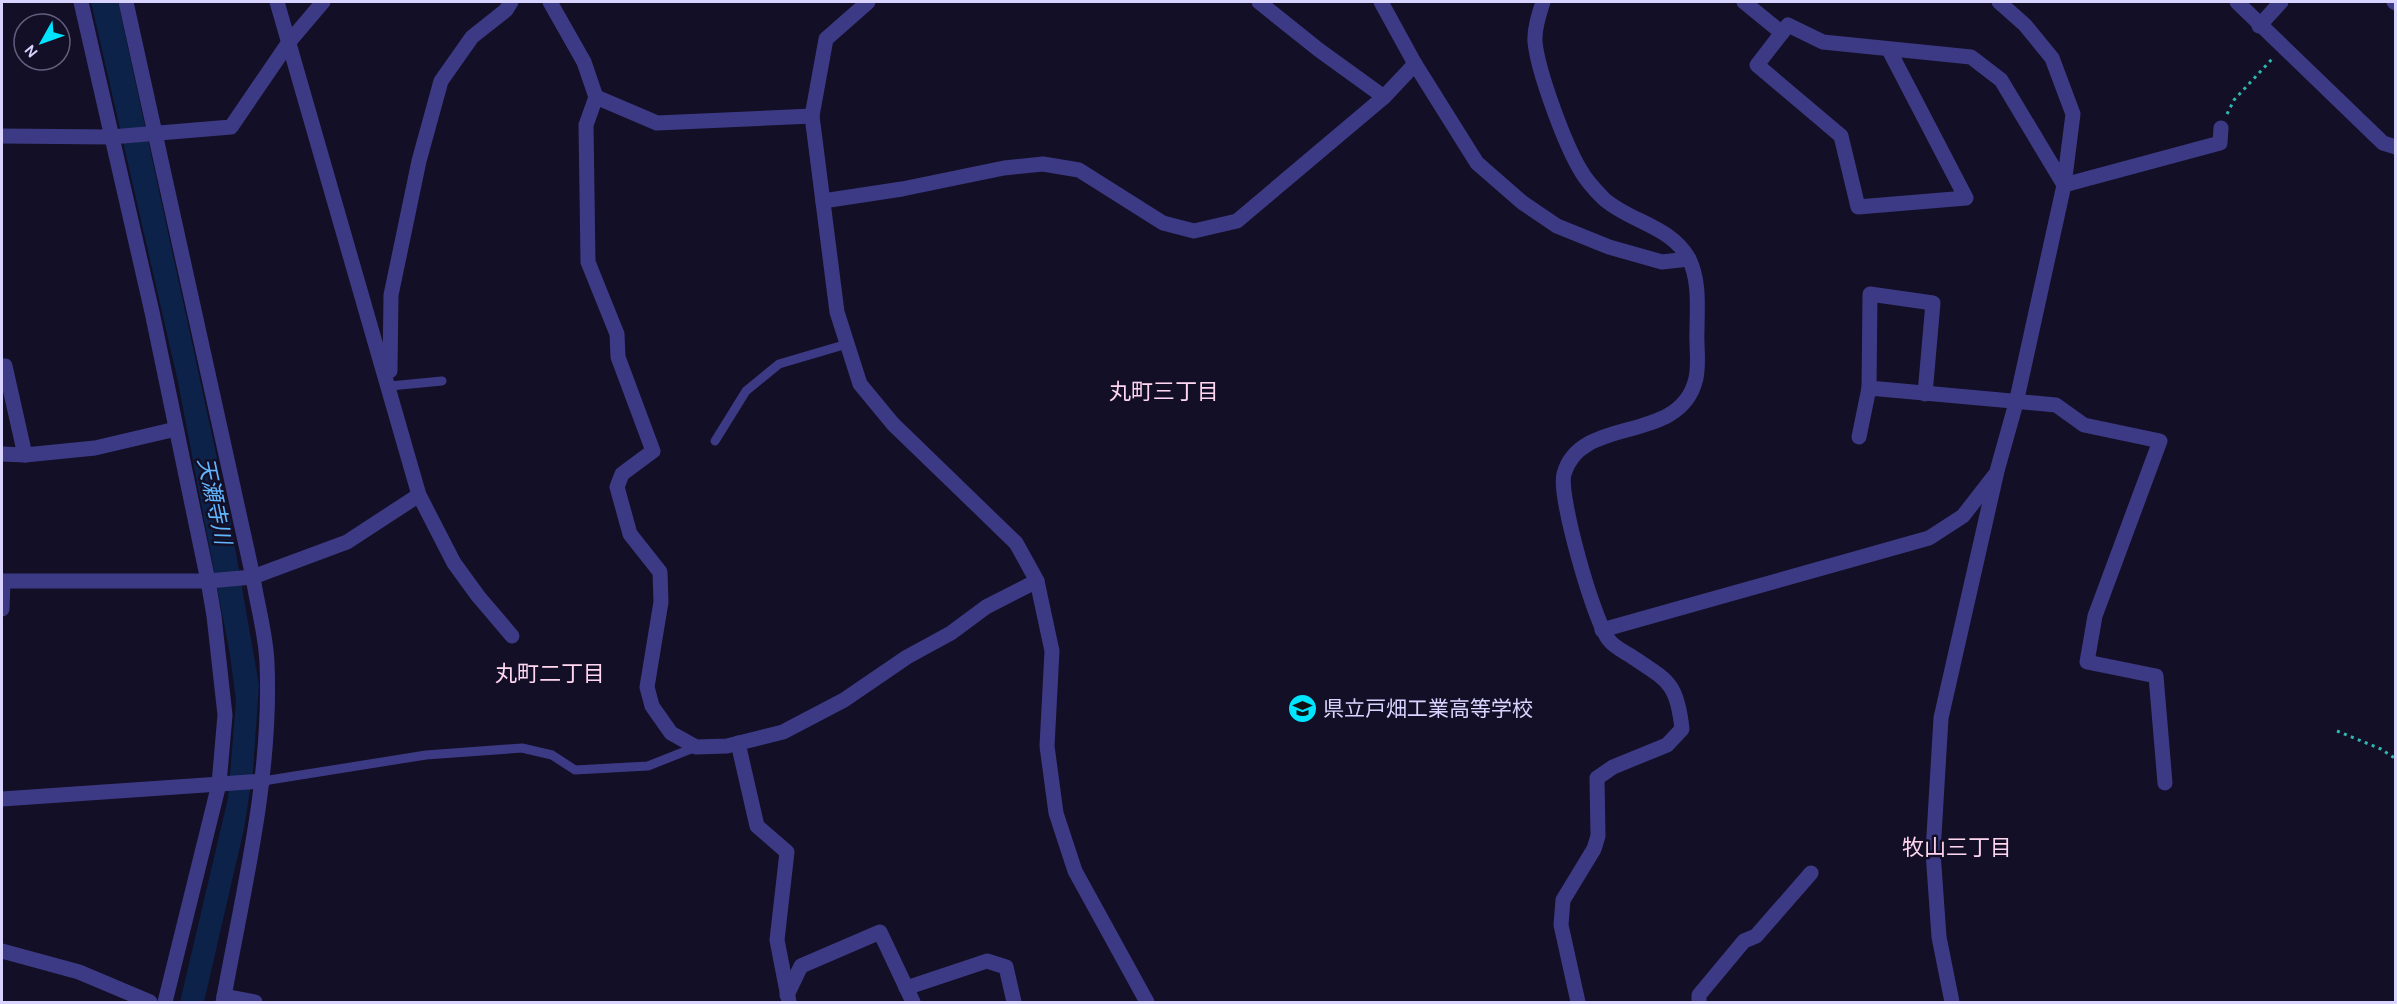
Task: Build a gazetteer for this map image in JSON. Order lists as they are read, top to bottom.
{
  "districts": ["丸町三丁目", "丸町二丁目", "牧山三丁目"],
  "water": ["天瀬寺川"],
  "places": {
    "school or university": ["県立戸畑工業高等学校"]
  },
  "north": "bottom left"
}
